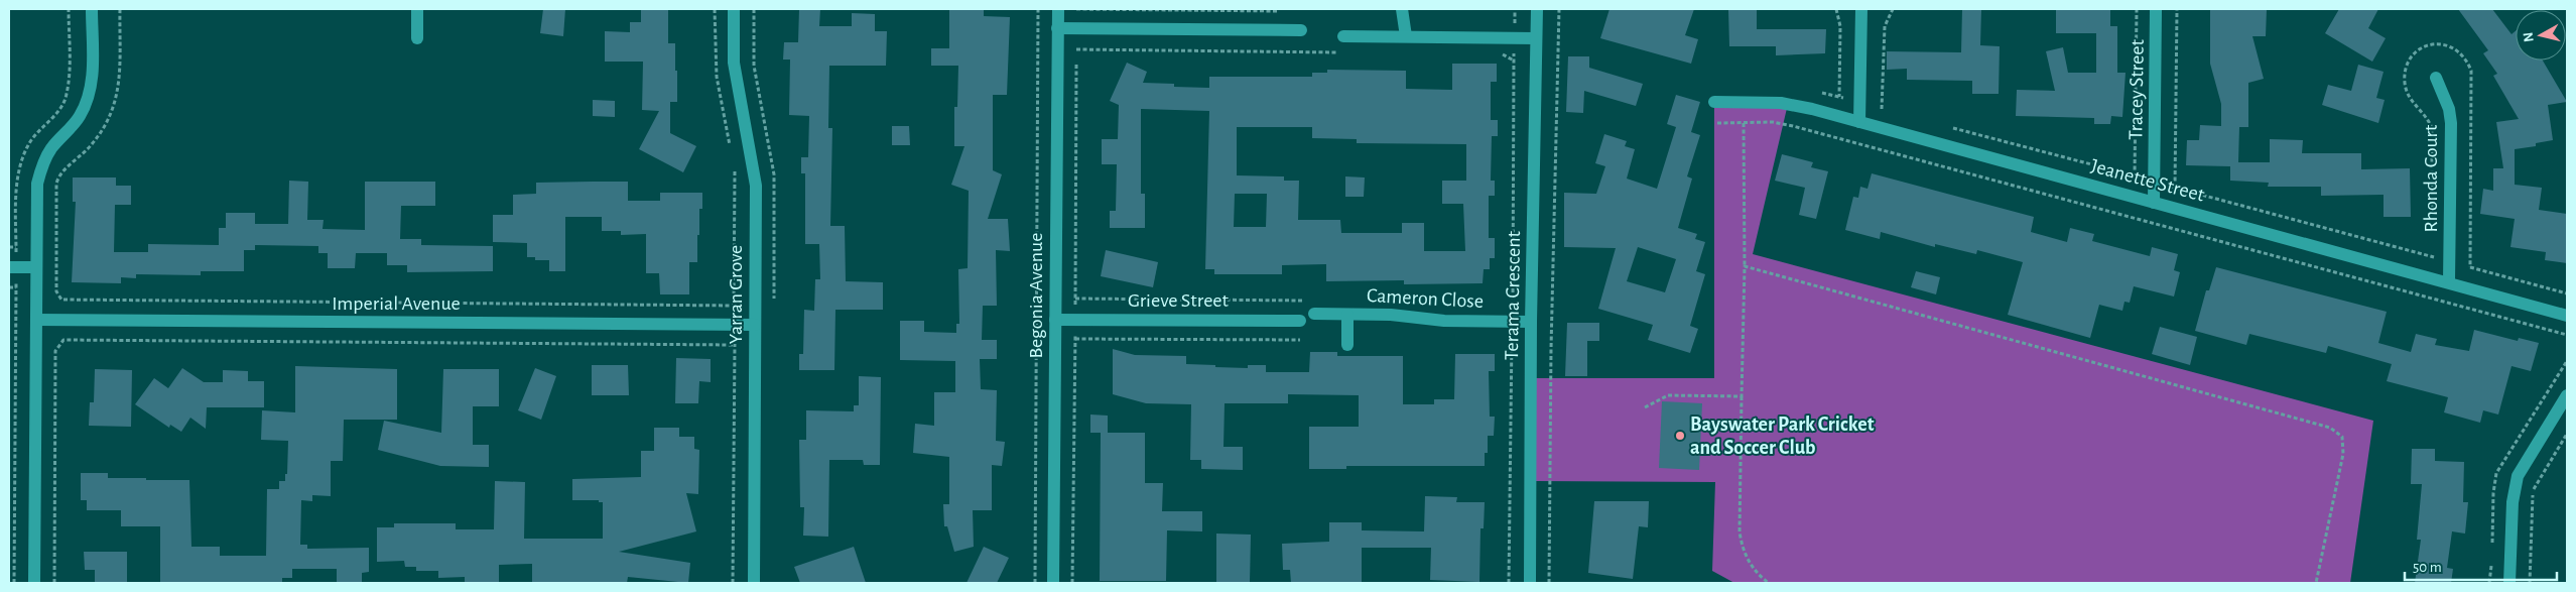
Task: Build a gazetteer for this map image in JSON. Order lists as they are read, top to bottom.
{
  "streets": {
    "street": [
      "Tracey Street",
      "Rhonda Court",
      "Jeanette Street",
      "Yarran Grove",
      "Begonia Avenue",
      "Terama Crescent",
      "Cameron Close",
      "Grieve Street",
      "Imperial Avenue"
    ]
  },
  "crossings": [
    ["Tracey Street", "Jeanette Street"],
    ["Rhonda Court", "Jeanette Street"],
    ["Yarran Grove", "Imperial Avenue"],
    ["Begonia Avenue", "Grieve Street"],
    ["Terama Crescent", "Cameron Close"]
  ],
  "places": ["Bayswater Park Cricket and Soccer Club"],
  "scale_bar": "50 m",
  "north": "left"
}
